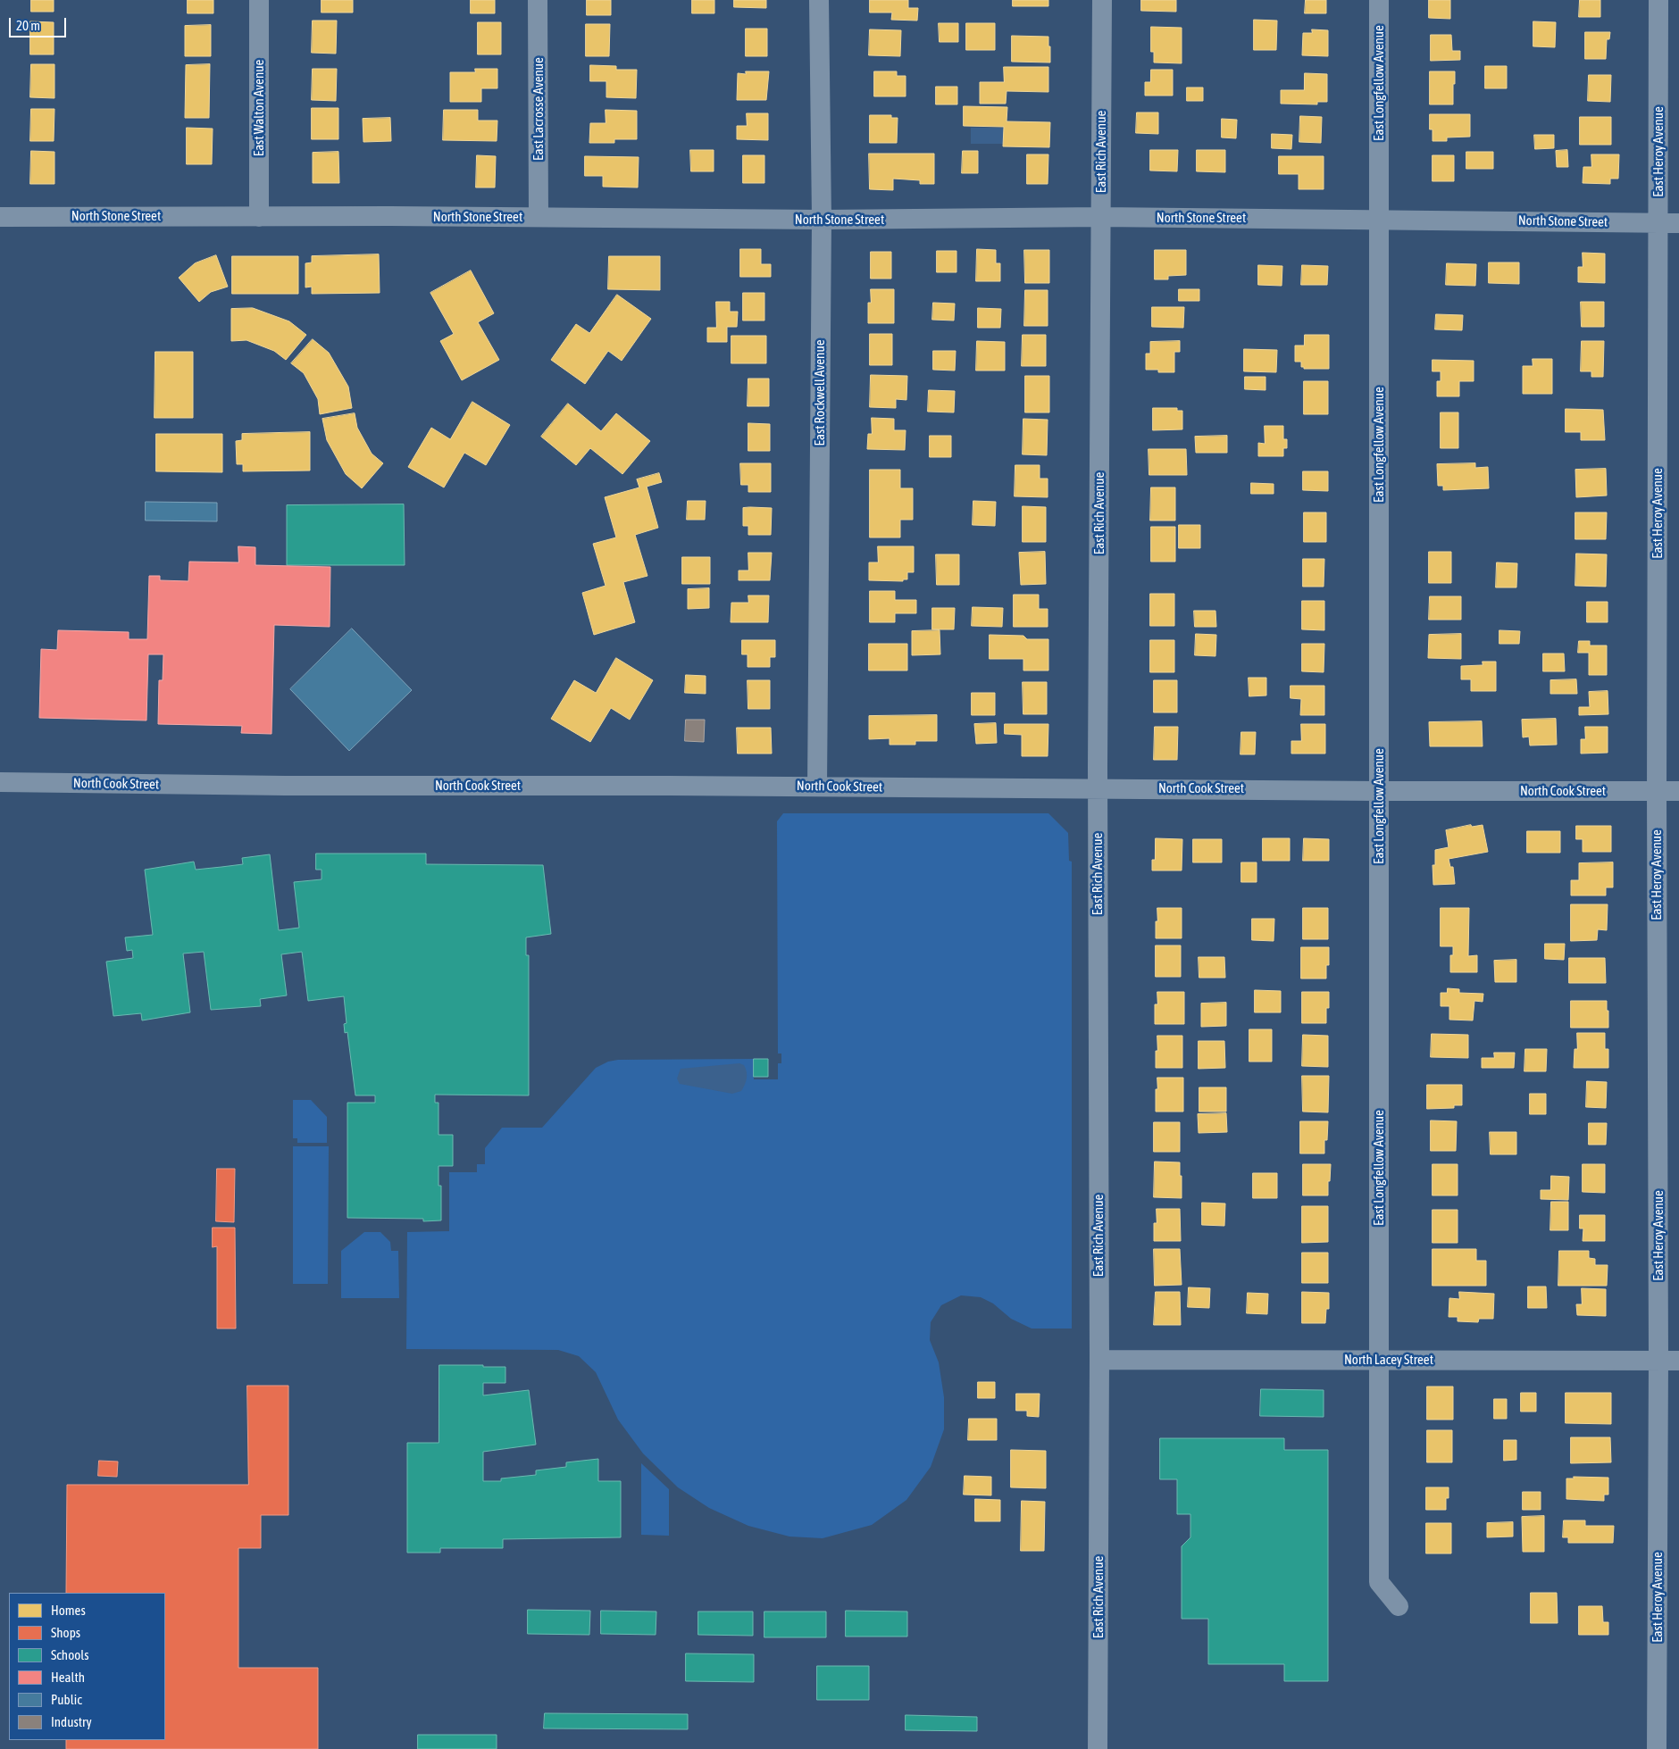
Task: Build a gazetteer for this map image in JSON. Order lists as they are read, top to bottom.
{
  "streets": {
    "street": [
      "East Longfellow Avenue",
      "East Walton Avenue",
      "East Lacrosse Avenue",
      "East Rich Avenue",
      "East Heroy Avenue",
      "North Stone Street",
      "East Rockwell Avenue",
      "North Cook Street",
      "North Lacey Street"
    ]
  },
  "crossings": [
    ["East Longfellow Avenue", "North Stone Street"],
    ["East Longfellow Avenue", "North Cook Street"],
    ["East Longfellow Avenue", "North Lacey Street"],
    ["East Walton Avenue", "North Stone Street"],
    ["East Lacrosse Avenue", "North Stone Street"],
    ["East Rich Avenue", "North Stone Street"],
    ["East Rich Avenue", "North Cook Street"],
    ["East Rich Avenue", "North Lacey Street"],
    ["East Heroy Avenue", "North Stone Street"],
    ["East Heroy Avenue", "North Cook Street"],
    ["East Heroy Avenue", "North Lacey Street"],
    ["North Stone Street", "East Rockwell Avenue"],
    ["East Rockwell Avenue", "North Cook Street"]
  ],
  "legend": [
    "Homes",
    "Shops",
    "Schools",
    "Health",
    "Public",
    "Industry"
  ],
  "scale_bar": "20 m"
}
